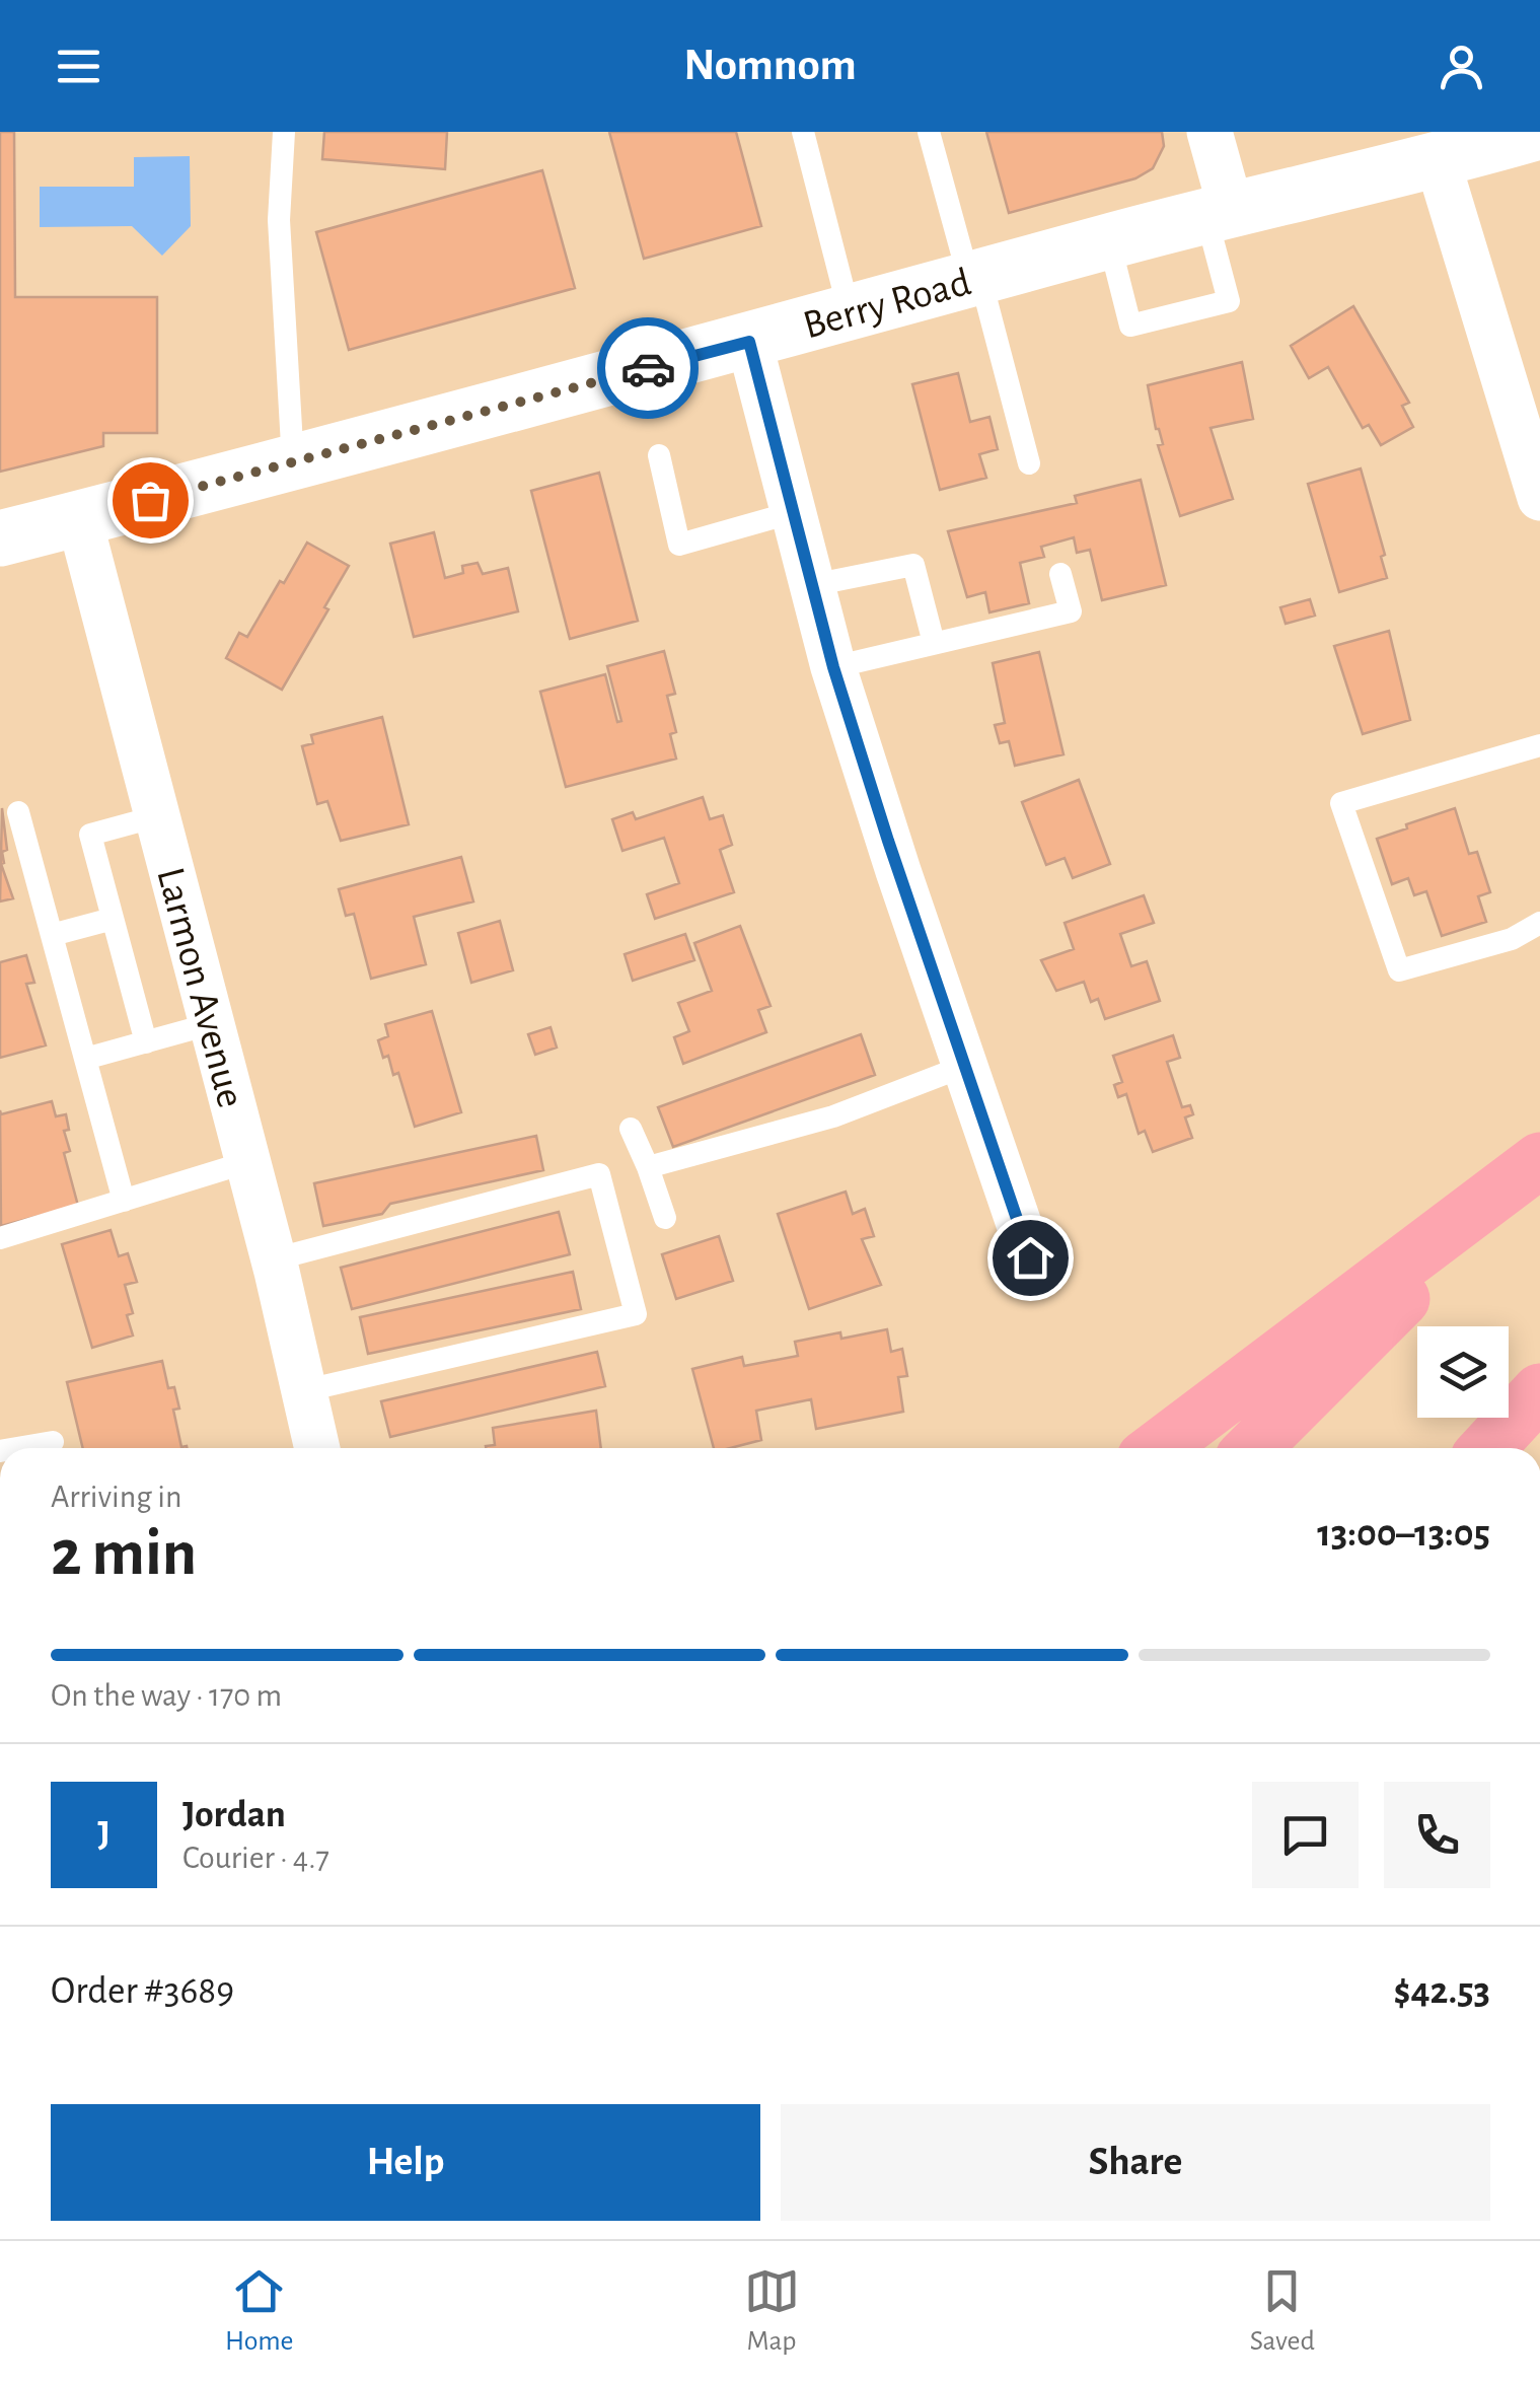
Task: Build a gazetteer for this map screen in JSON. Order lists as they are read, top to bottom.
{
  "streets": {
    "street": ["Berry Road", "Larmon Avenue"]
  },
  "crossings": [
    ["Berry Road", "Larmon Avenue"]
  ],
  "page": {
    "header": "Nomnom",
    "heading": ["2 min", "Arriving in", "13:00–13:05"],
    "panel": [
      "Jordan",
      "Courier · 4.7",
      "Order #3689",
      "$42.53"
    ],
    "bar": "On the way · 170 m",
    "round": "J",
    "buttons": ["Help", "Share"],
    "tabs": ["Home", "Map", "Saved"]
  }
}
